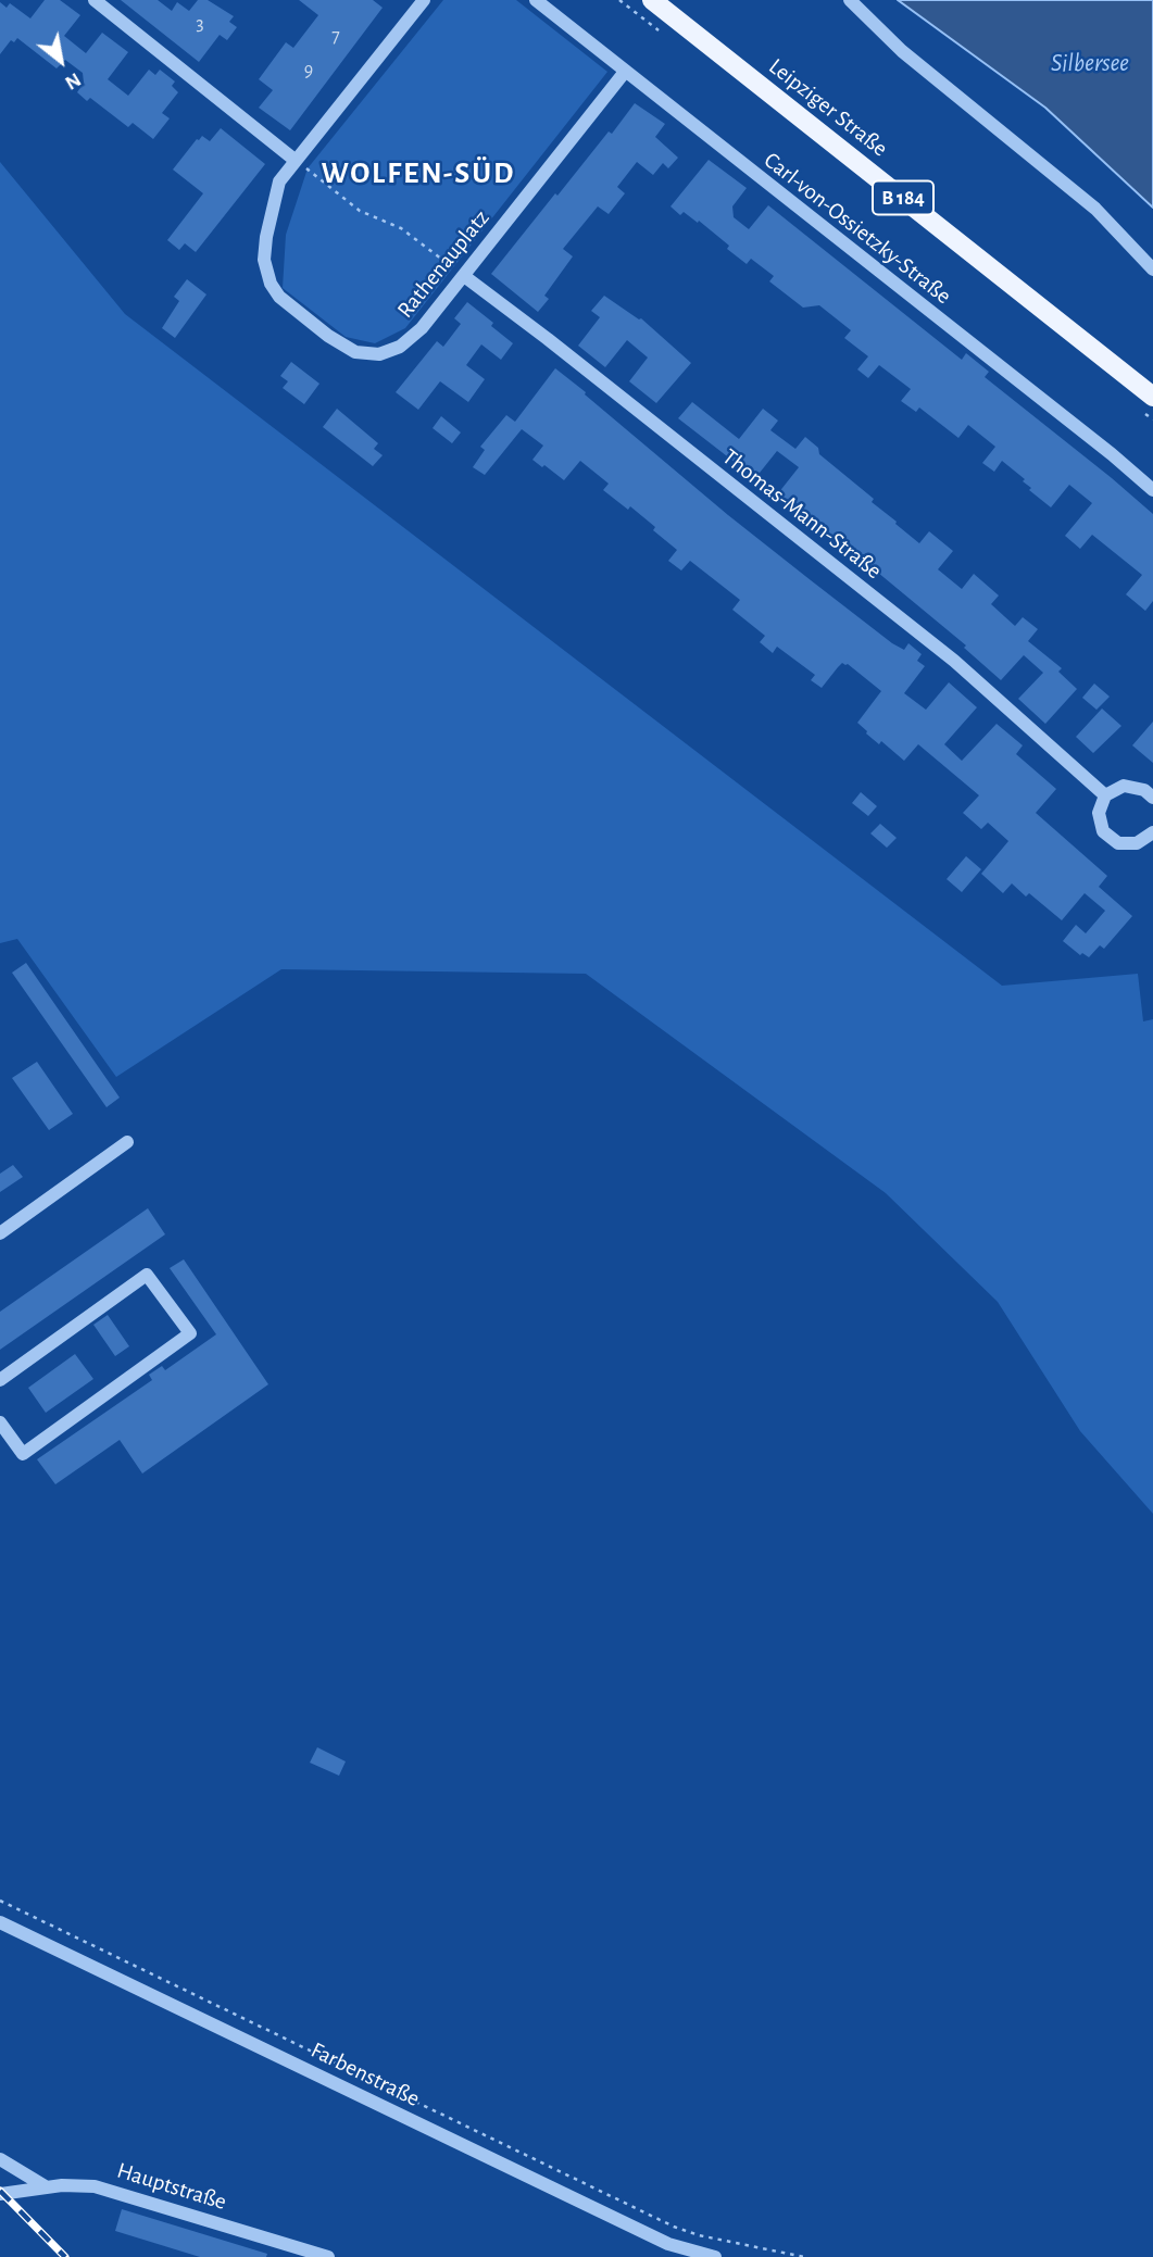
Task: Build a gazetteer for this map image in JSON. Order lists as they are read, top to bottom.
{
  "streets": {
    "main road": ["Leipziger Straße", "B 184"],
    "street": [
      "Carl-von-Ossietzky-Straße",
      "Rathenauplatz",
      "Thomas-Mann-Straße",
      "Farbenstraße",
      "Hauptstraße"
    ]
  },
  "crossings": [
    ["Carl-von-Ossietzky-Straße", "Rathenauplatz"],
    ["Rathenauplatz", "Thomas-Mann-Straße"]
  ],
  "districts": ["WOLFEN-SÜD"],
  "water": ["Silbersee"],
  "house_numbers": ["3", "7", "9"],
  "north": "bottom right"
}
